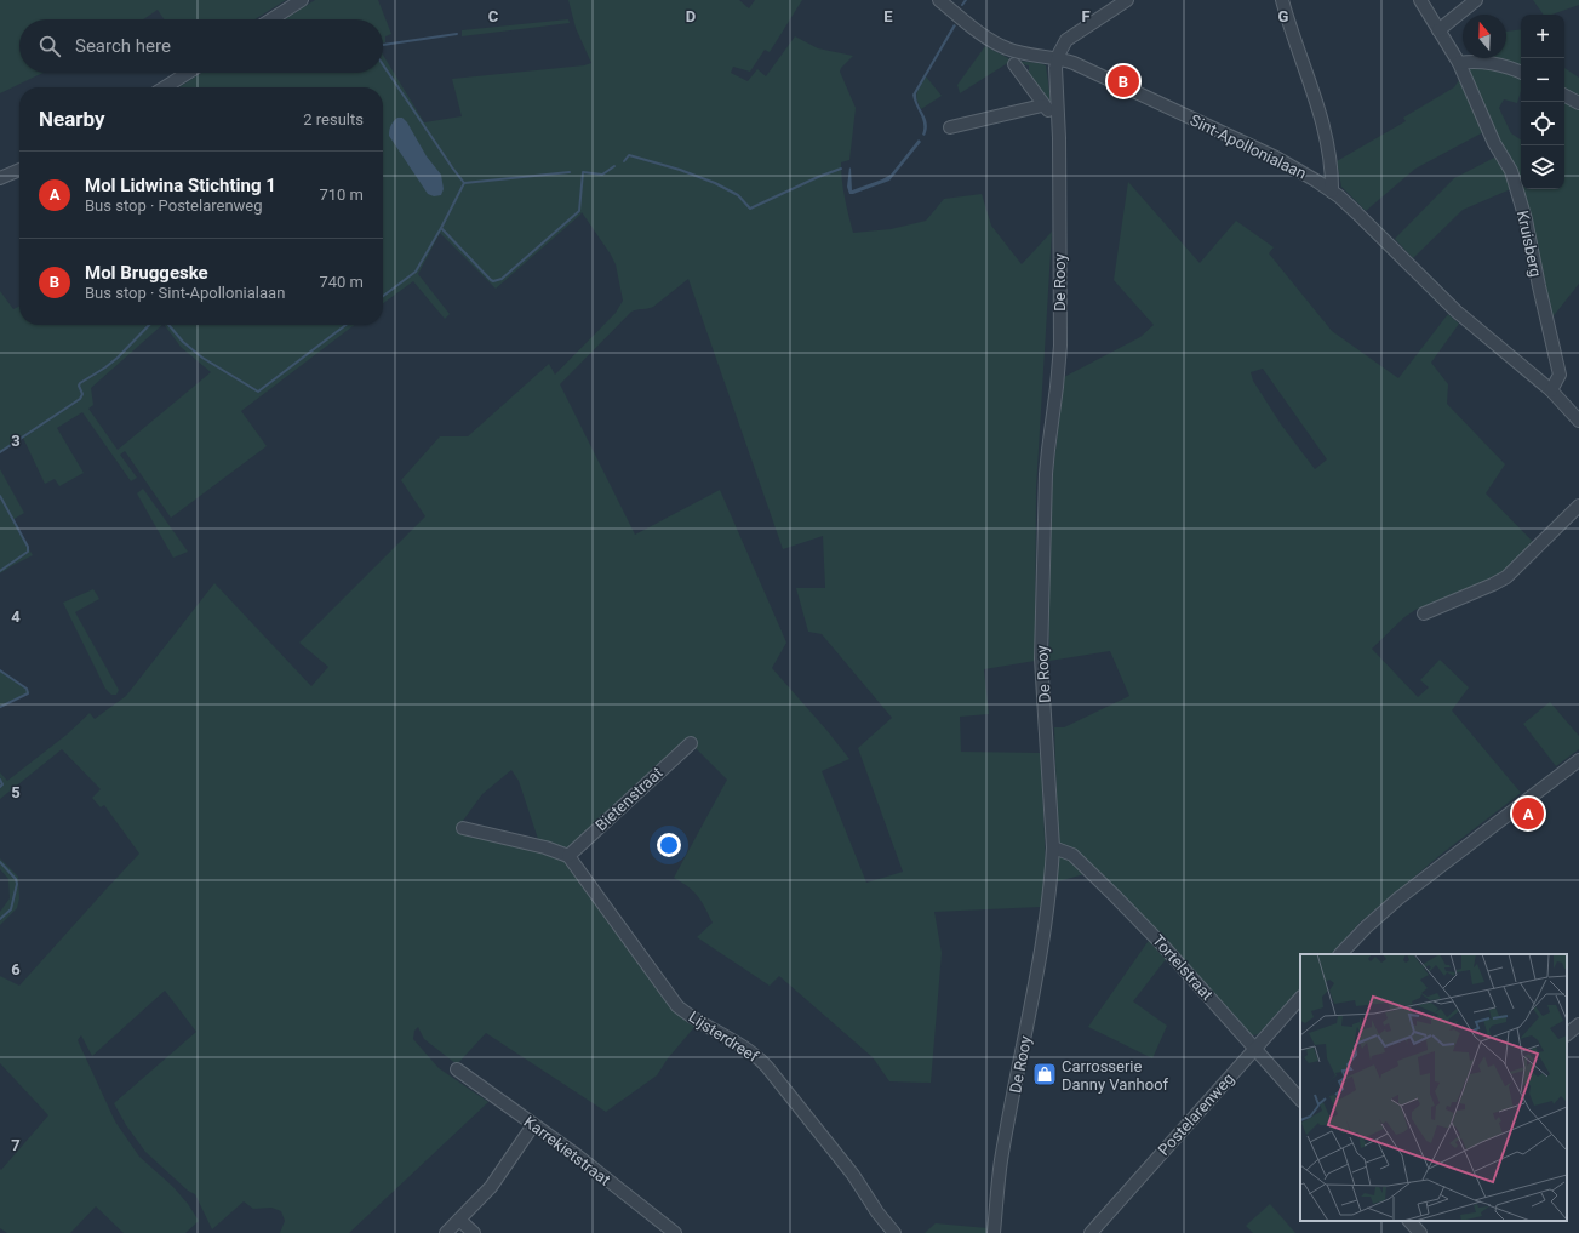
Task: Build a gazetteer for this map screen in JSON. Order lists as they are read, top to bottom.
{
  "streets": {
    "street": [
      "Sint-Apollonialaan",
      "Kruisberg",
      "De Rooy",
      "Bietenstraat",
      "Tortelstraat",
      "Lijsterdreef",
      "Postelarenweg",
      "Karrekietstraat"
    ]
  },
  "crossings": [
    ["Sint-Apollonialaan", "Kruisberg"],
    ["Sint-Apollonialaan", "De Rooy"],
    ["De Rooy", "Tortelstraat"],
    ["Bietenstraat", "Lijsterdreef"],
    ["Tortelstraat", "Postelarenweg"]
  ],
  "places": {
    "shop": ["Carrosserie Danny Vanhoof"]
  },
  "north": "top",
  "page": {
    "map_buttons": ["+", "−"],
    "search": "Search here",
    "pins": ["B", "A"],
    "heading": ["Nearby", "2 results"],
    "list": [
      {
        "mark": "A",
        "name": "Mol Lidwina Stichting 1",
        "note": "Bus stop · Postelarenweg",
        "value": "710 m"
      },
      {
        "mark": "B",
        "name": "Mol Bruggeske",
        "note": "Bus stop · Sint-Apollonialaan",
        "value": "740 m"
      }
    ]
  },
  "grid": {
    "columns": [
      "C",
      "D",
      "E",
      "F",
      "G"
    ],
    "rows": [
      "3",
      "4",
      "5",
      "6",
      "7"
    ]
  }
}
